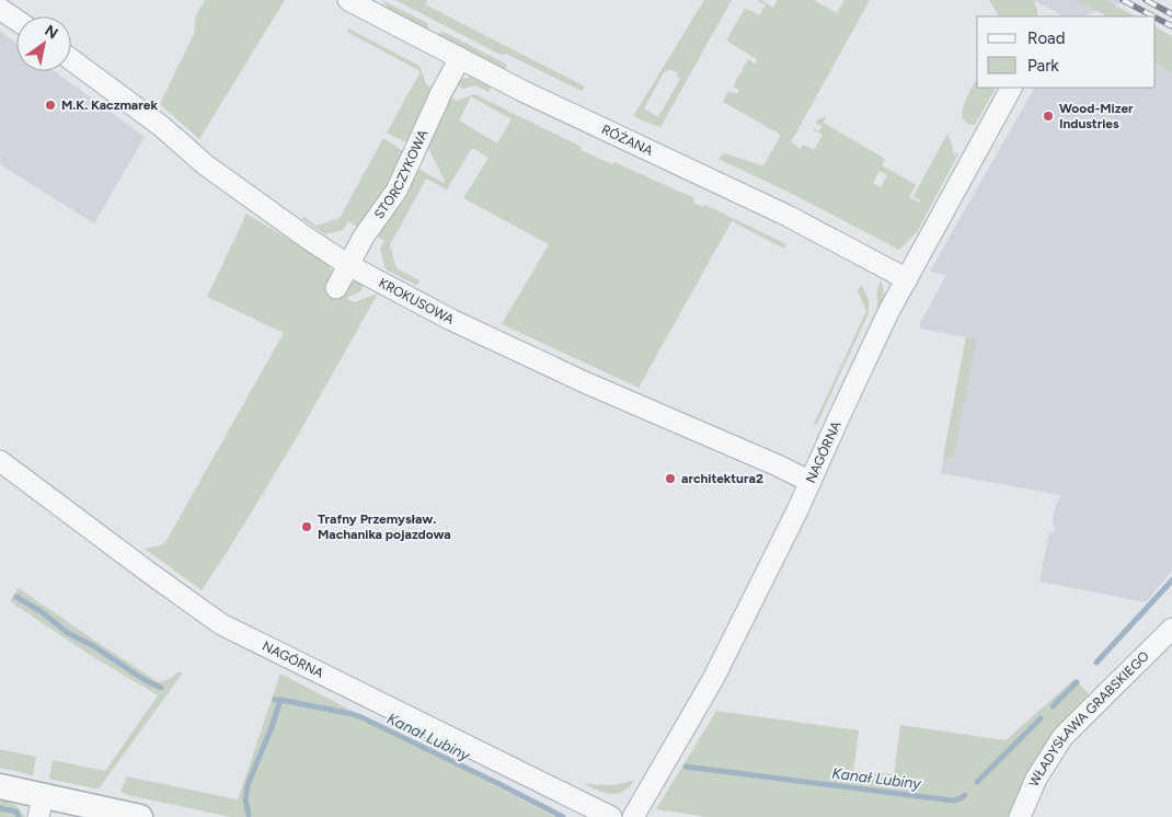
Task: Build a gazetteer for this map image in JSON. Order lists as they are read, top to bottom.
{
  "streets": {
    "street": [
      "RÓŻANA",
      "STORCZYKOWA",
      "KROKUSOWA",
      "NAGÓRNA",
      "WŁADYSŁAWA GRABSKIEGO"
    ]
  },
  "crossings": [
    ["RÓŻANA", "STORCZYKOWA"],
    ["RÓŻANA", "NAGÓRNA"],
    ["STORCZYKOWA", "KROKUSOWA"],
    ["KROKUSOWA", "NAGÓRNA"]
  ],
  "water": ["Kanał Lubiny"],
  "places": [
    "M.K. Kaczmarek",
    "Wood-Mizer Industries",
    "architektura2",
    "Trafny Przemysław. Machanika pojazdowa"
  ],
  "legend": ["Road", "Park"],
  "north": "top right"
}
